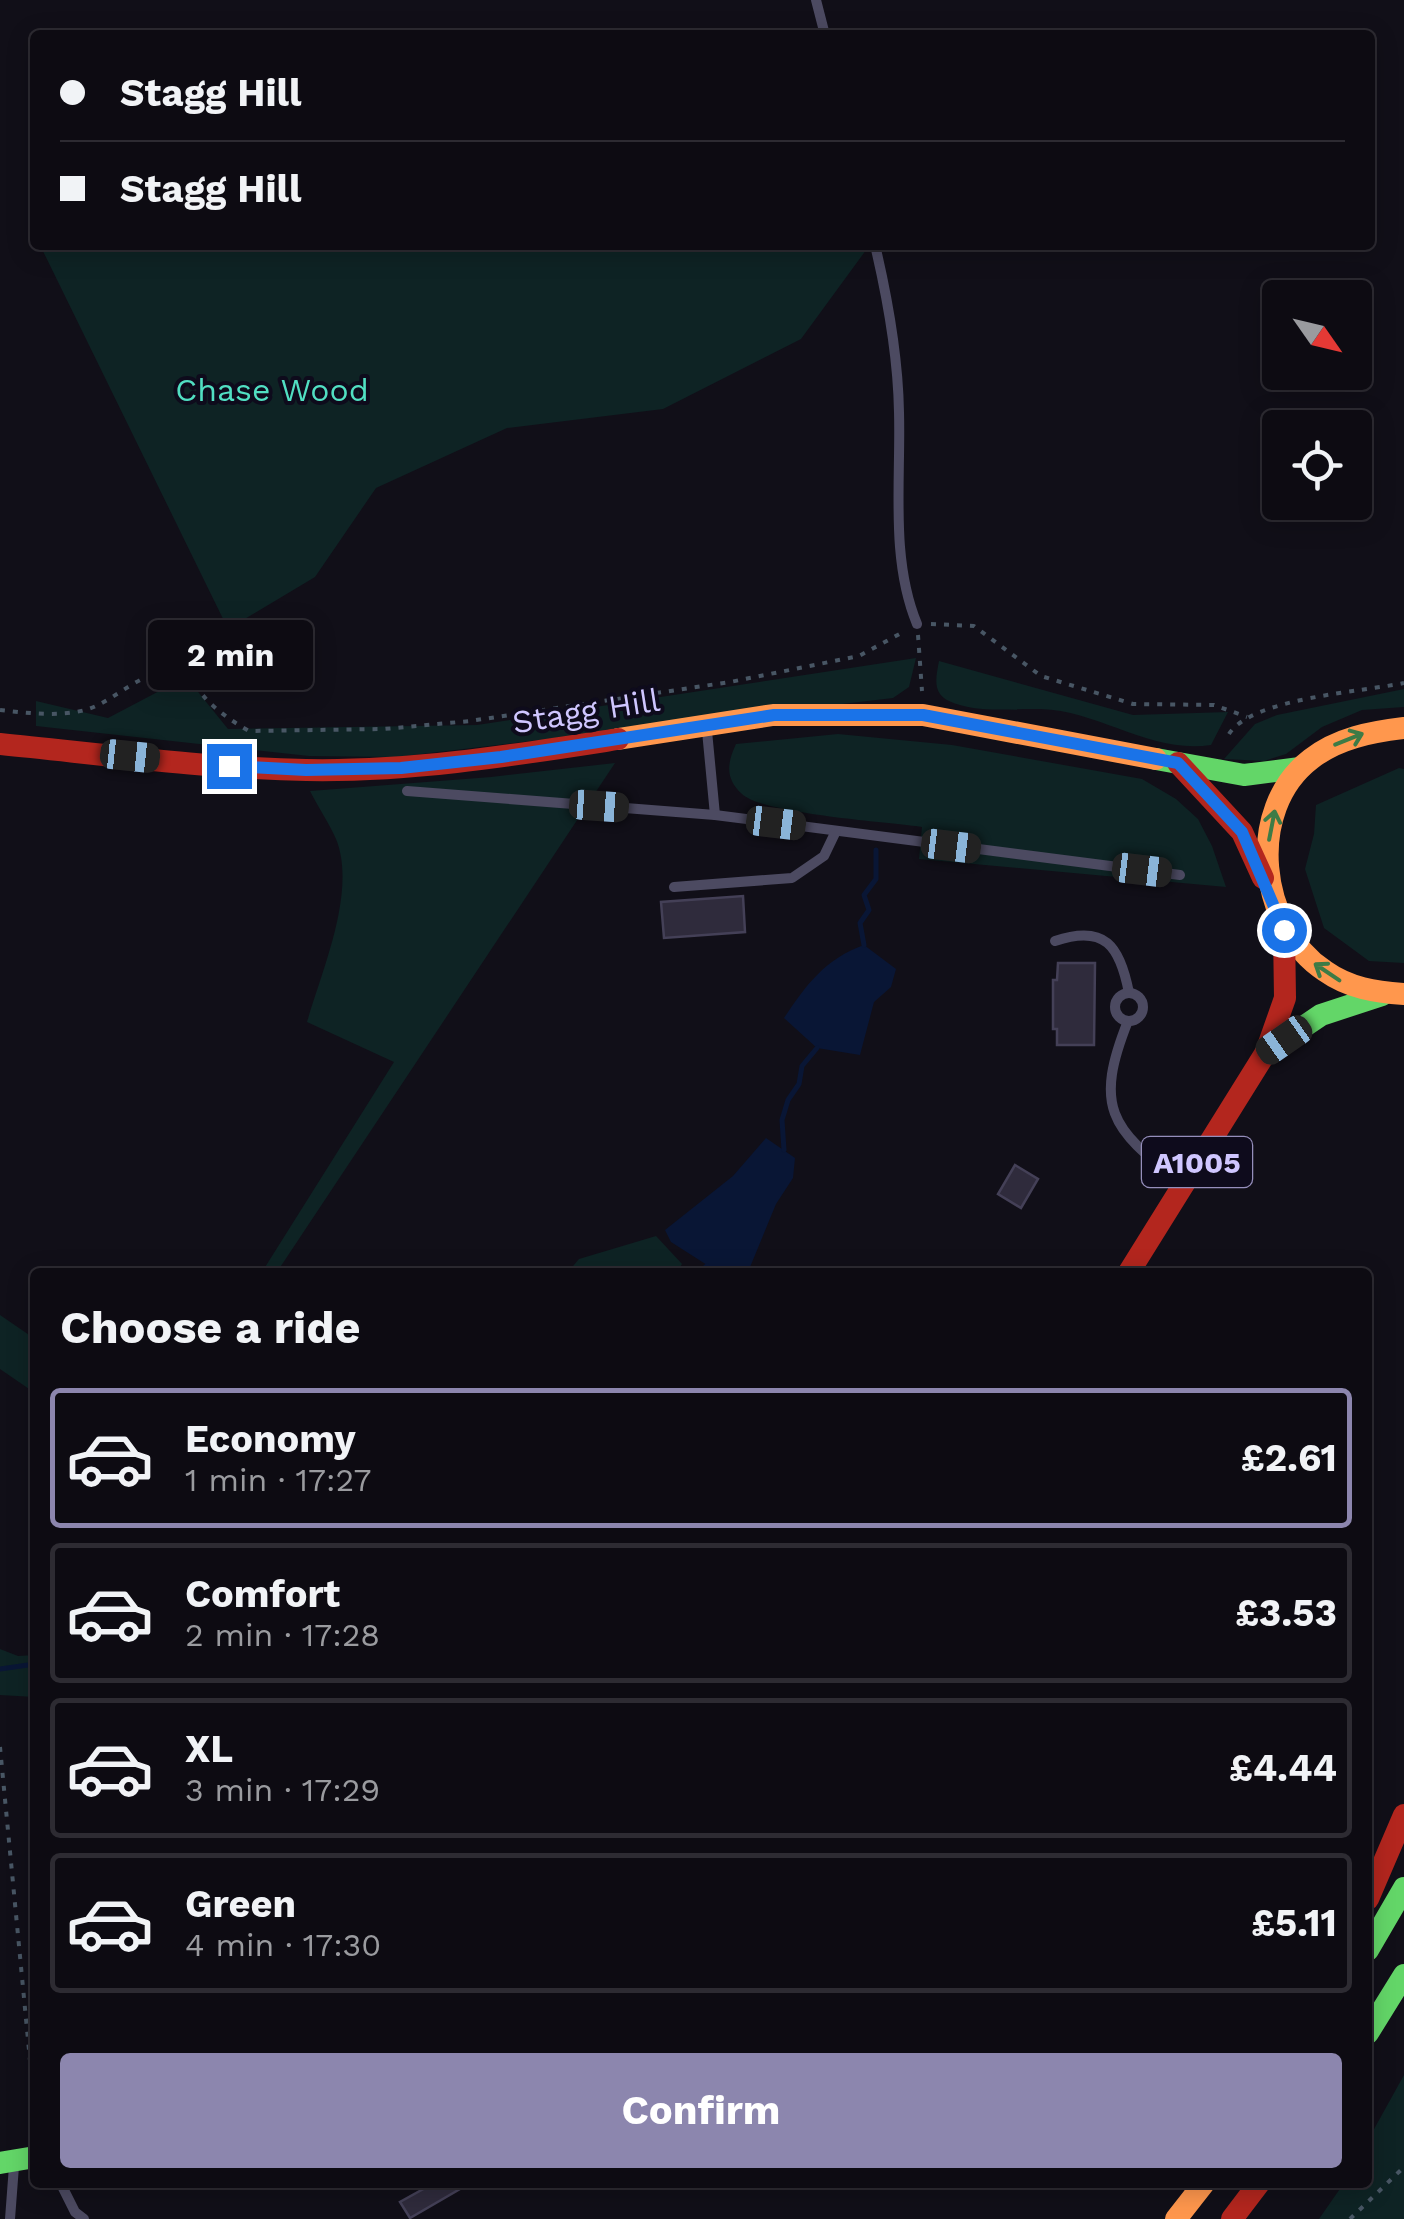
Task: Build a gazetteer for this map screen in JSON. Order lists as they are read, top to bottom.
{
  "streets": {
    "main road": ["Stagg Hill", "A1005"]
  },
  "parks": ["Chase Wood"],
  "north": "bottom right",
  "page": {
    "banner": ["Stagg Hill", "Stagg Hill"],
    "bubble": "2 min",
    "heading": "Choose a ride",
    "list": [
      {
        "name": "Economy",
        "note": "1 min · 17:27",
        "value": "£2.61"
      },
      {
        "name": "Comfort",
        "note": "2 min · 17:28",
        "value": "£3.53"
      },
      {
        "name": "XL",
        "note": "3 min · 17:29",
        "value": "£4.44"
      },
      {
        "name": "Green",
        "note": "4 min · 17:30",
        "value": "£5.11"
      }
    ],
    "buttons": "Confirm"
  }
}
